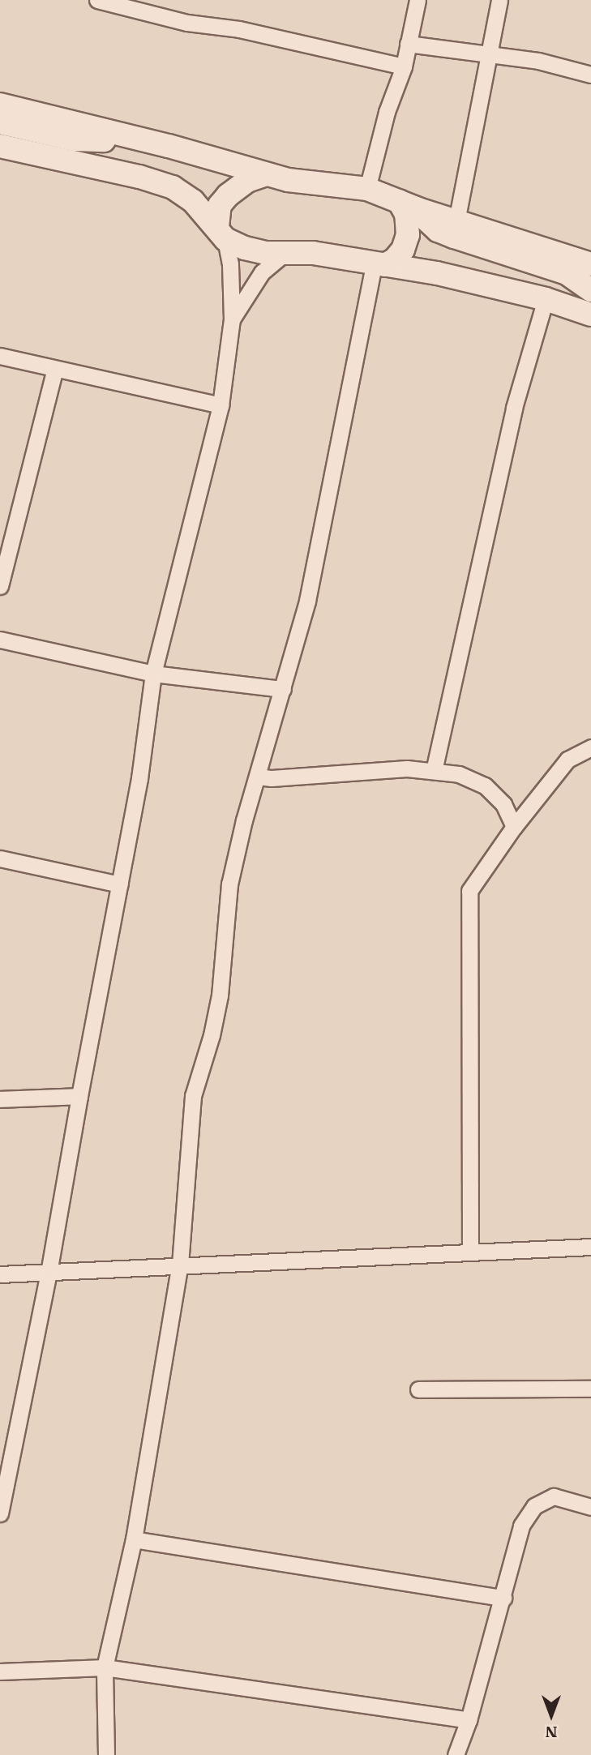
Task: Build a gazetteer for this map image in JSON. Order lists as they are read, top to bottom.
{
  "north": "bottom"
}
